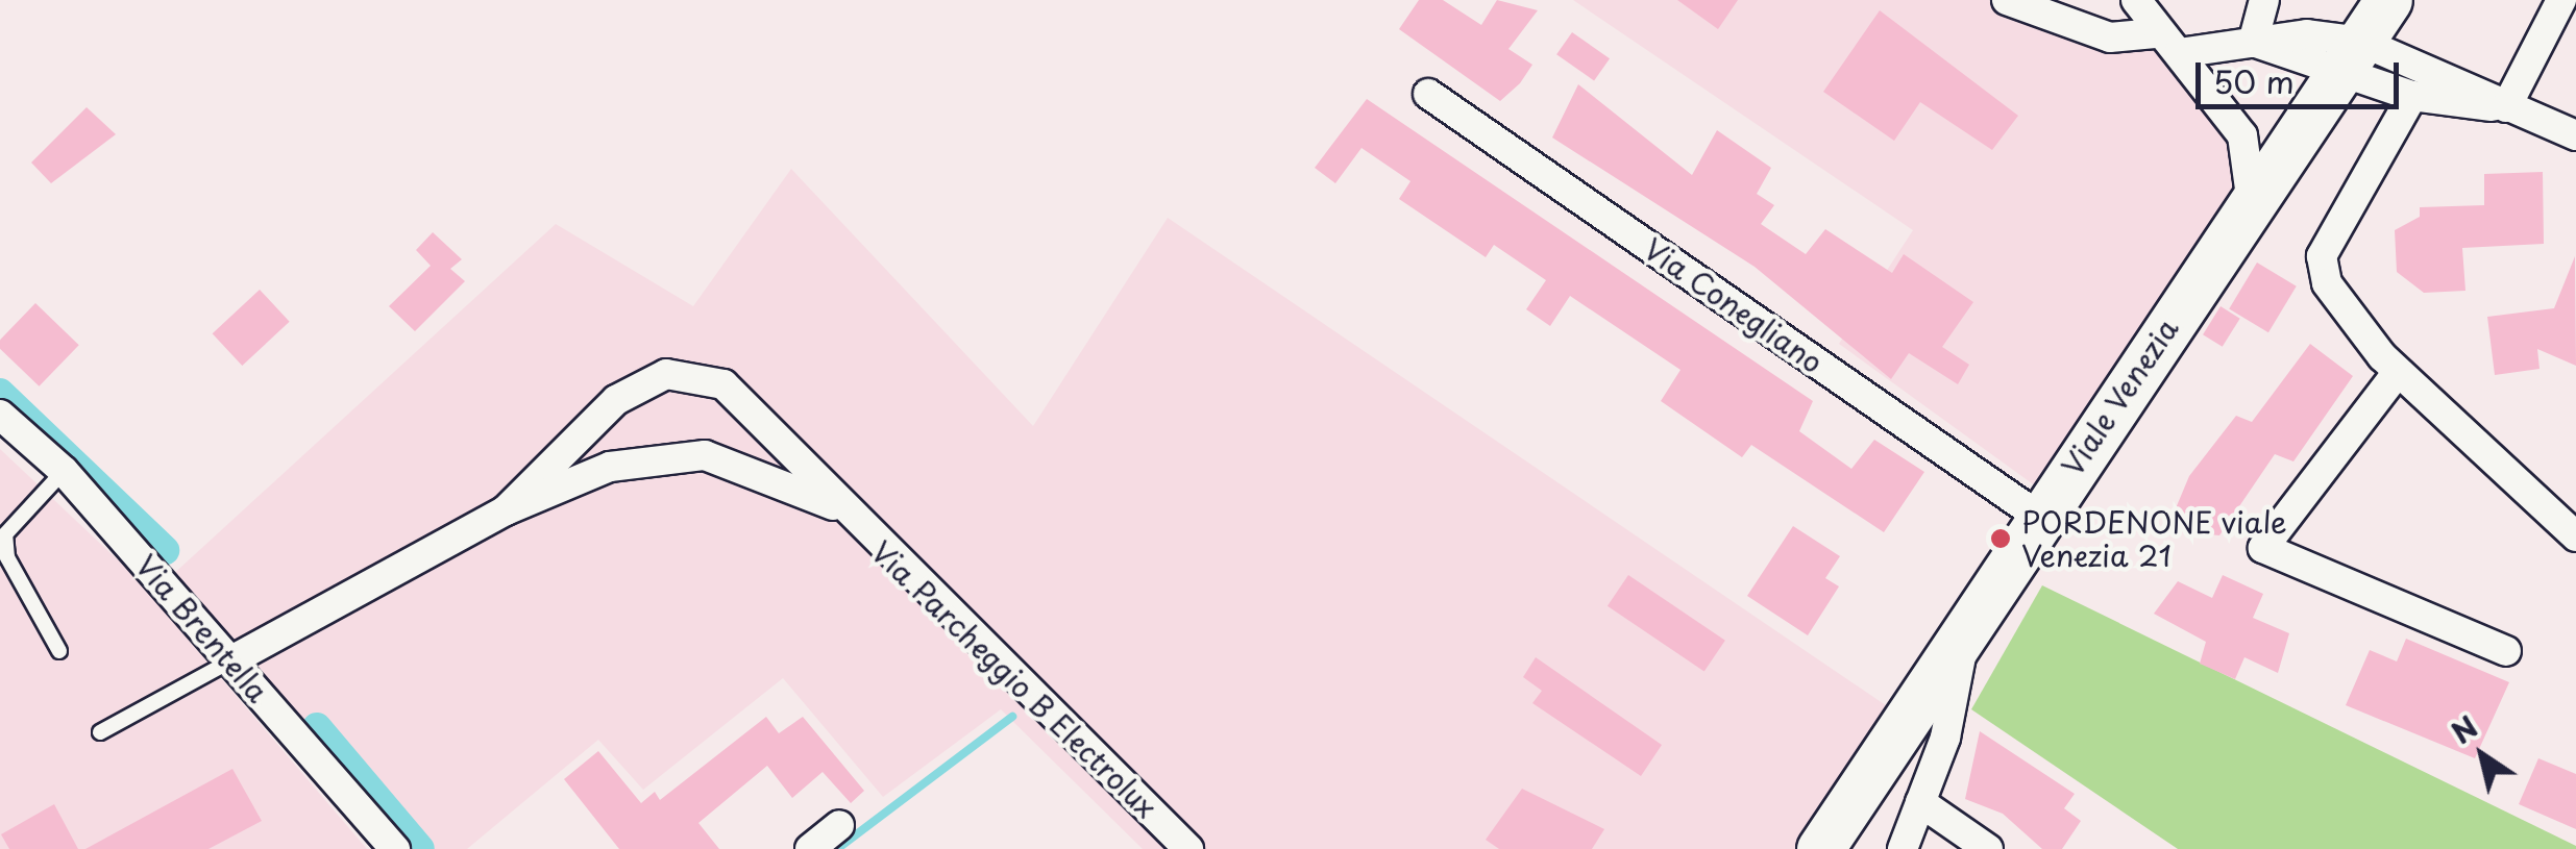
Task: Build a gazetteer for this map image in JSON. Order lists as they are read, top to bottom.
{
  "streets": {
    "main road": ["Viale Venezia"],
    "street": ["Via Conegliano", "Via Brentella", "Via Parcheggio B Electrolux"]
  },
  "crossings": [
    ["Via Conegliano", "Viale Venezia"],
    ["Via Brentella", "Via Parcheggio B Electrolux"]
  ],
  "places": ["PORDENONE viale Venezia 21"],
  "scale_bar": "50 m",
  "north": "top left"
}
